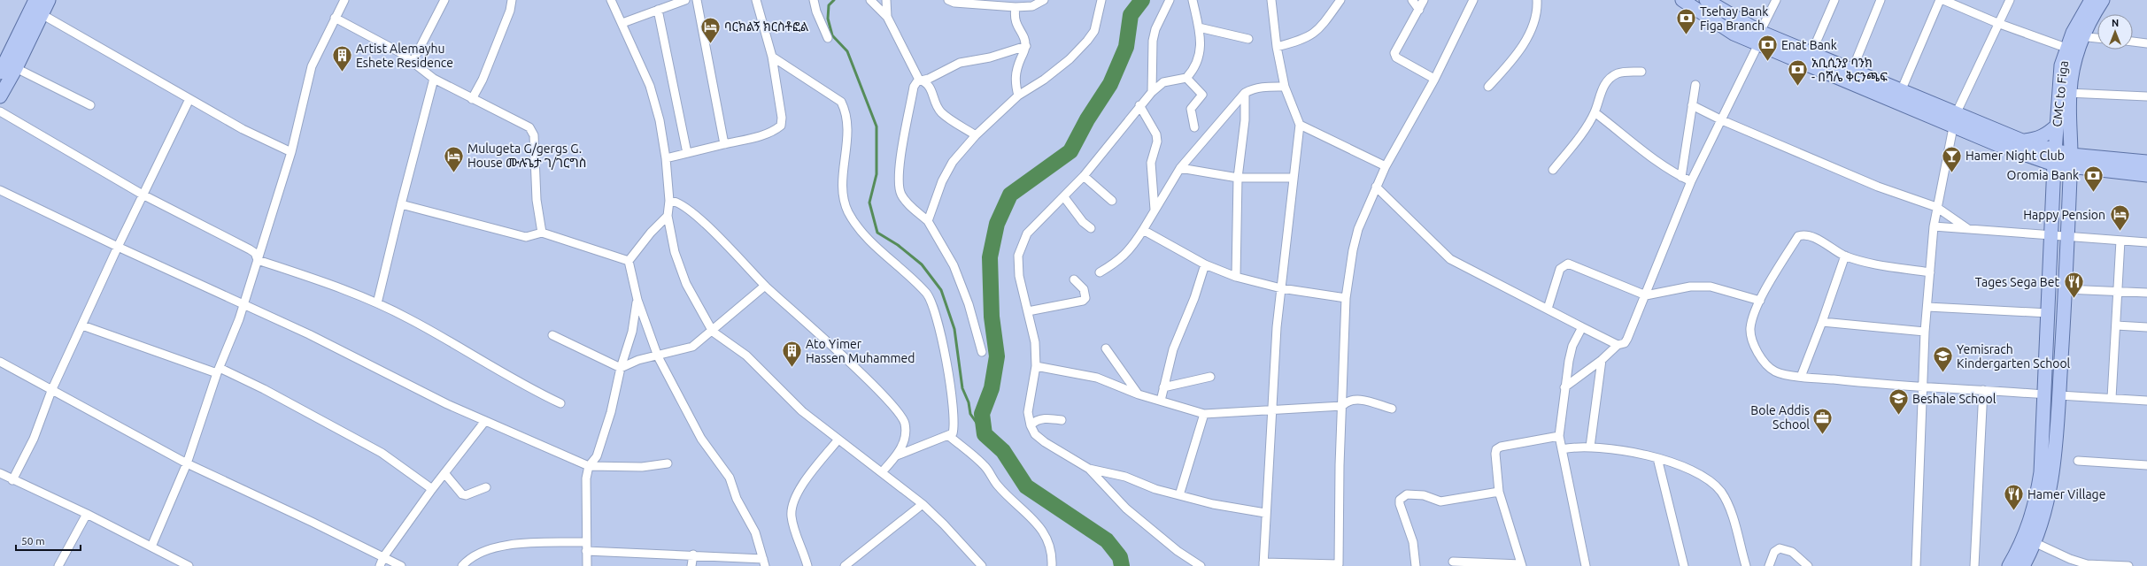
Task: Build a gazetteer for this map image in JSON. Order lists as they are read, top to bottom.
{
  "streets": {
    "main road": ["CMC to Figa"]
  },
  "places": {
    "bank": [
      "Tsehay Bank Figa Branch",
      "Enat Bank",
      "አቢሲንያ ባንክ - በሻሌ ቅርንጫፍ",
      "Oromia Bank"
    ],
    "hotel": ["ባርክልኝ ክርስቶፎል", "Mulugeta G/gergs G. House ሙሉጌታ ገ/ገርግስ", "Happy Pension"],
    "building": ["Artist Alemayhu Eshete Residence", "Ato Yimer Hassen Muhammed"],
    "bar": ["Hamer Night Club"],
    "restaurant": ["Tages Sega Bet", "Hamer Village"],
    "school or university": ["Yemisrach Kindergarten School", "Beshale School"],
    "office": ["Bole Addis School"]
  },
  "scale_bar": "50 m",
  "north": "top"
}
